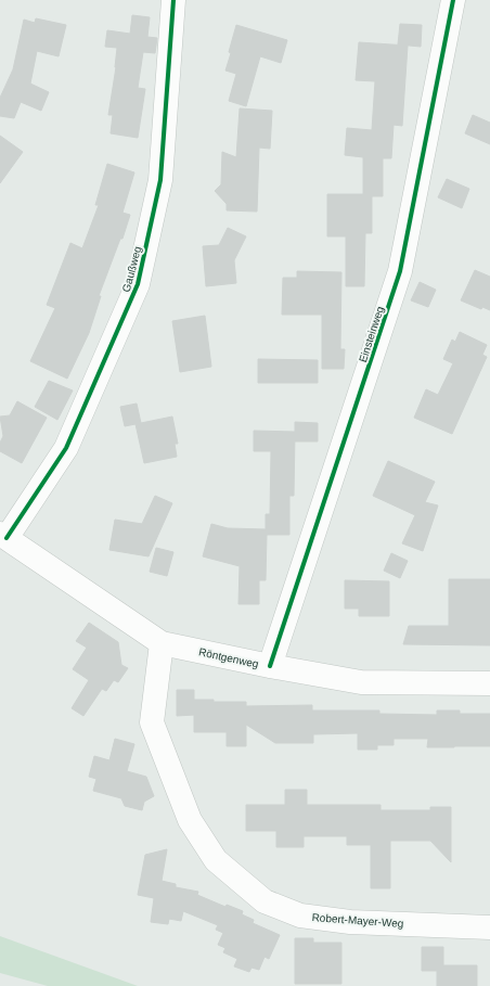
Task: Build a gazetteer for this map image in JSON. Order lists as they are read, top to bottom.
{
  "streets": {
    "street": [
      "Gaußweg",
      "Einsteinweg",
      "Röntgenweg",
      "Robert-Mayer-Weg"
    ]
  },
  "crossings": [
    ["Gaußweg", "Röntgenweg"],
    ["Einsteinweg", "Röntgenweg"],
    ["Röntgenweg", "Robert-Mayer-Weg"]
  ]
}
